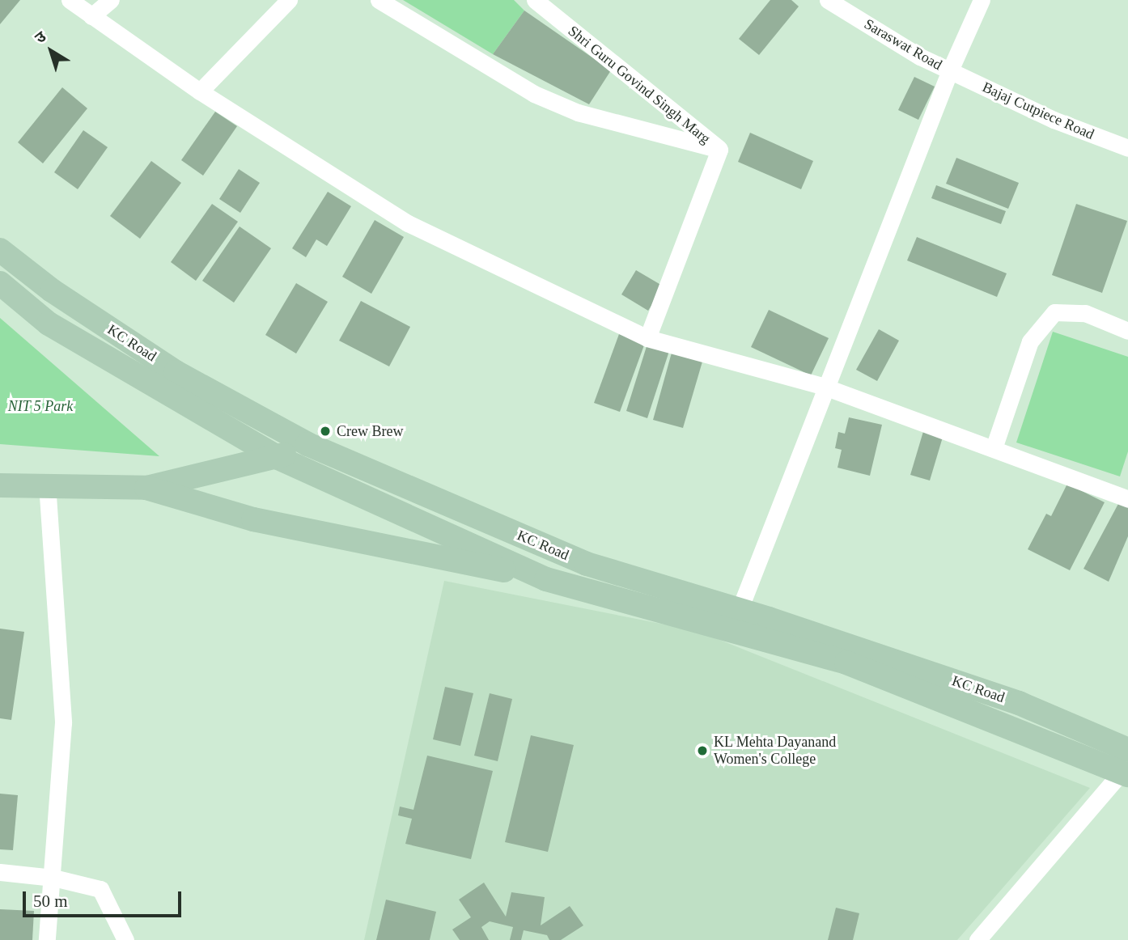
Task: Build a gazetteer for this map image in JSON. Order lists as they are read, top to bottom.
{
  "streets": {
    "street": [
      "Saraswat Road",
      "Shri Guru Govind Singh Marg",
      "Bajaj Cutpiece Road",
      "KC Road"
    ]
  },
  "crossings": [
    ["Saraswat Road", "Bajaj Cutpiece Road"]
  ],
  "parks": ["NIT 5 Park"],
  "places": ["Crew Brew", "KL Mehta Dayanand Women's College"],
  "scale_bar": "50 m",
  "north": "top left"
}
